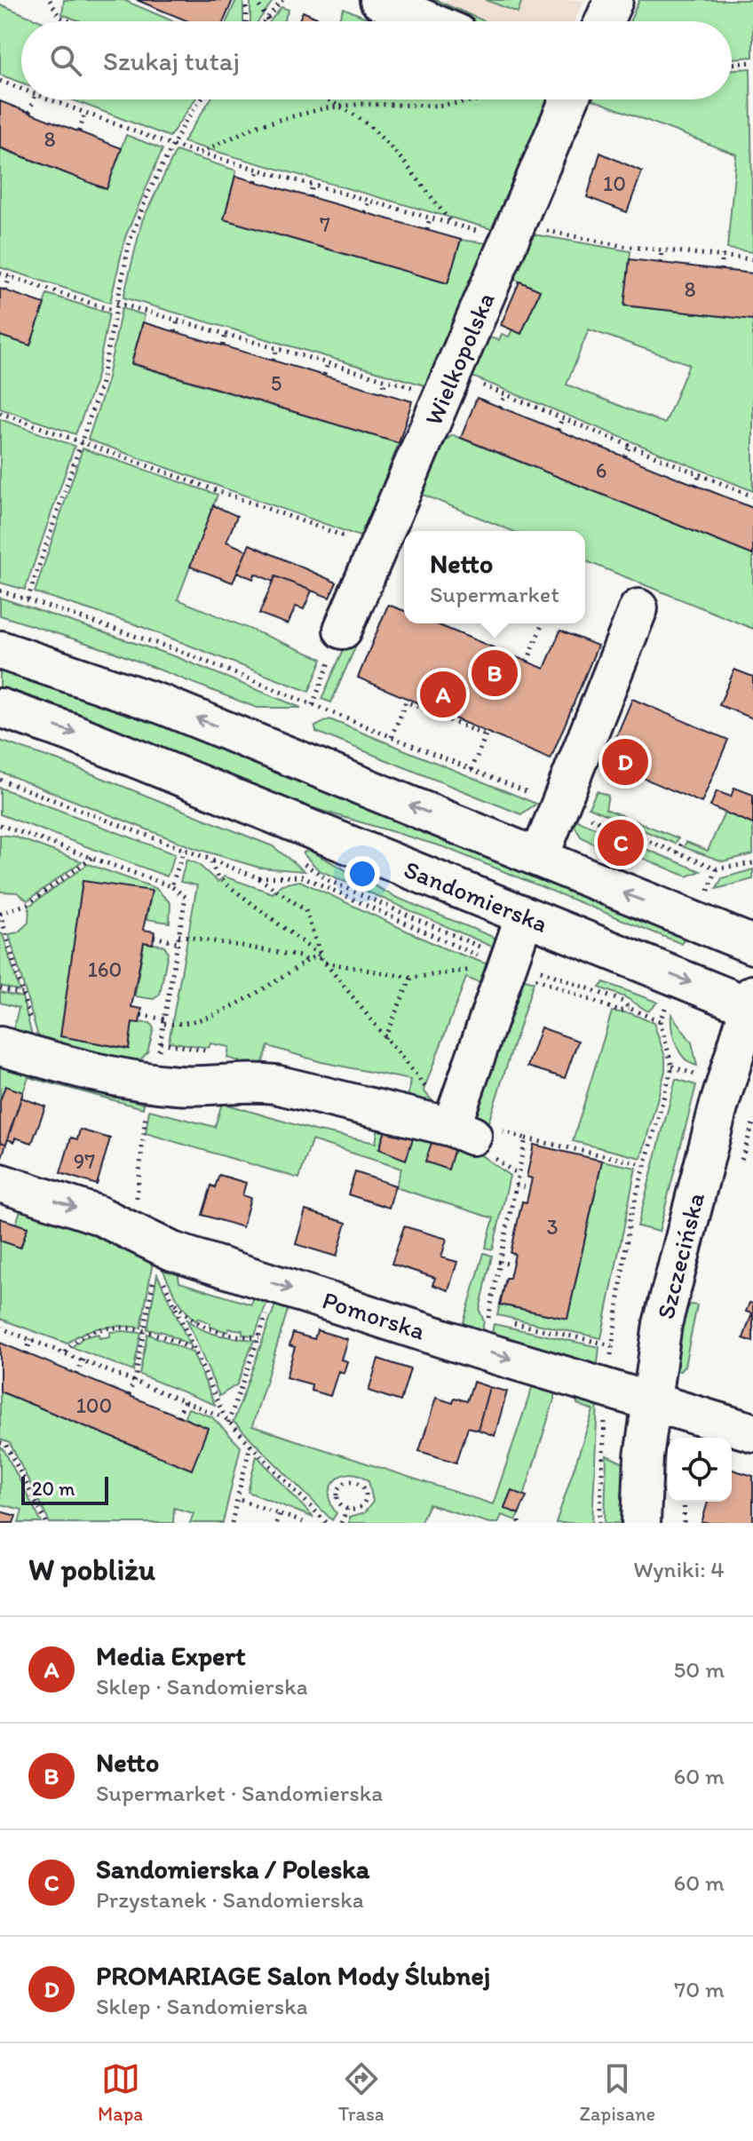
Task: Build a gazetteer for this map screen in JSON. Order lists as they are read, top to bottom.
{
  "streets": {
    "street": [
      "Wielkopolska",
      "Sandomierska",
      "Szczecińska",
      "Pomorska"
    ]
  },
  "crossings": [
    ["Sandomierska", "Szczecińska"],
    ["Szczecińska", "Pomorska"]
  ],
  "house_numbers": [
    "8",
    "10",
    "7",
    "8",
    "5",
    "6",
    "160",
    "97",
    "3",
    "100"
  ],
  "scale_bar": "20 m",
  "page": {
    "search": "Szukaj tutaj",
    "popup": ["Netto", "Supermarket"],
    "pins": [
      "B",
      "A",
      "D",
      "C"
    ],
    "scale": "20 m",
    "heading": ["W pobliżu", "Wyniki: 4"],
    "list": [
      {
        "mark": "A",
        "name": "Media Expert",
        "note": "Sklep · Sandomierska",
        "value": "50 m"
      },
      {
        "mark": "B",
        "name": "Netto",
        "note": "Supermarket · Sandomierska",
        "value": "60 m"
      },
      {
        "mark": "C",
        "name": "Sandomierska / Poleska",
        "note": "Przystanek · Sandomierska",
        "value": "60 m"
      },
      {
        "mark": "D",
        "name": "PROMARIAGE Salon Mody Ślubnej",
        "note": "Sklep · Sandomierska",
        "value": "70 m"
      }
    ],
    "nav": ["Mapa", "Trasa", "Zapisane"]
  }
}
